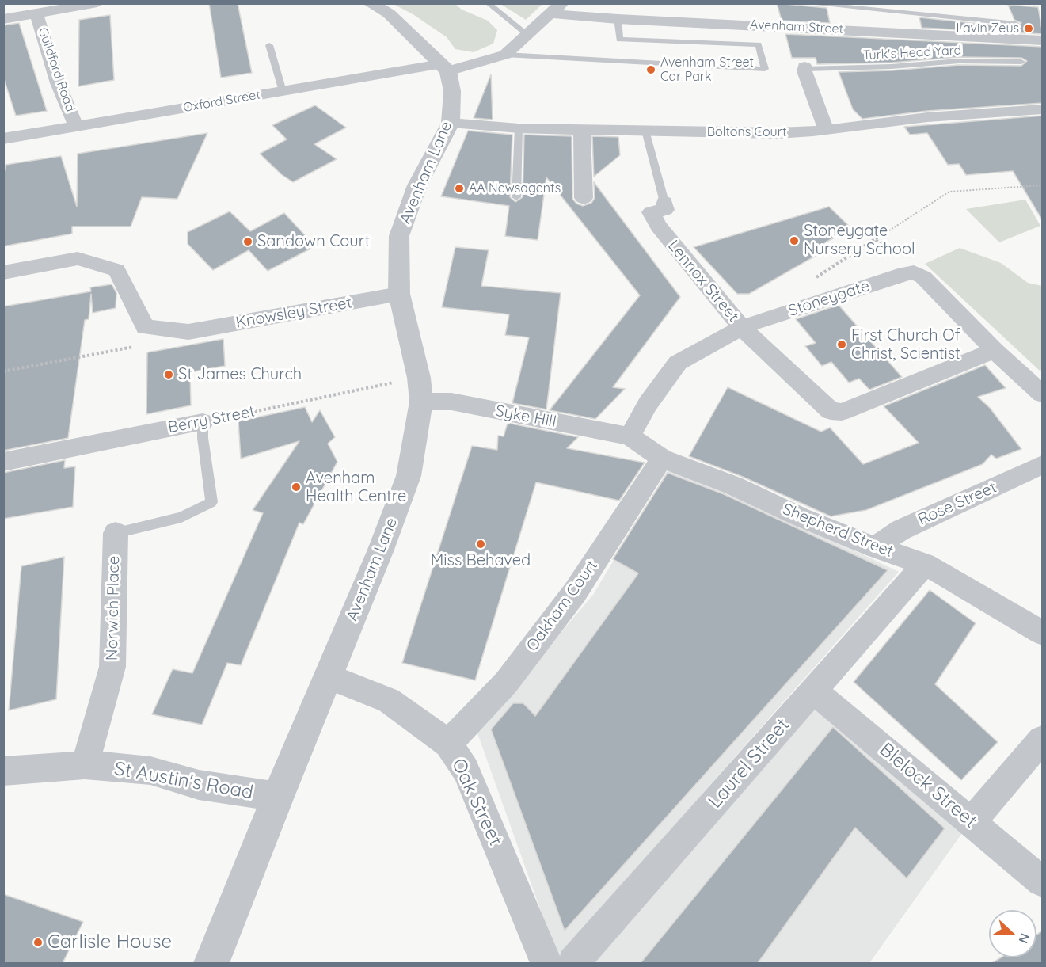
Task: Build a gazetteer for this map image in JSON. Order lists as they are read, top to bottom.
{
  "streets": {
    "street": [
      "Avenham Street",
      "Guildford Road",
      "Oxford Street",
      "Boltons Court",
      "Avenham Lane",
      "Lennox Street",
      "Stoneygate",
      "Knowsley Street",
      "Syke Hill",
      "Berry Street",
      "Rose Street",
      "Shepherd Street",
      "Oakham Court",
      "Norwich Place",
      "Laurel Street",
      "St Austin's Road",
      "Blelock Street",
      "Oak Street"
    ],
    "lane": ["Turk's Head Yard"]
  },
  "crossings": [
    ["Guildford Road", "Oxford Street"],
    ["Oxford Street", "Avenham Lane"],
    ["Boltons Court", "Avenham Lane"],
    ["Boltons Court", "Lennox Street"],
    ["Avenham Lane", "Knowsley Street"],
    ["Avenham Lane", "Syke Hill"],
    ["Avenham Lane", "Berry Street"],
    ["Avenham Lane", "St Austin's Road"],
    ["Avenham Lane", "Oak Street"],
    ["Lennox Street", "Stoneygate"],
    ["Stoneygate", "Syke Hill"],
    ["Stoneygate", "Shepherd Street"],
    ["Syke Hill", "Berry Street"],
    ["Syke Hill", "Shepherd Street"],
    ["Rose Street", "Shepherd Street"],
    ["Shepherd Street", "Oakham Court"],
    ["Shepherd Street", "Laurel Street"],
    ["Oakham Court", "Oak Street"],
    ["Norwich Place", "St Austin's Road"],
    ["Laurel Street", "Blelock Street"]
  ],
  "places": [
    "Lavin Zeus",
    "Avenham Street Car Park",
    "AA Newsagents",
    "Stoneygate Nursery School",
    "Sandown Court",
    "First Church Of Christ, Scientist",
    "St James Church",
    "Avenham Health Centre",
    "Miss Behaved",
    "Carlisle House"
  ],
  "north": "right"
}
